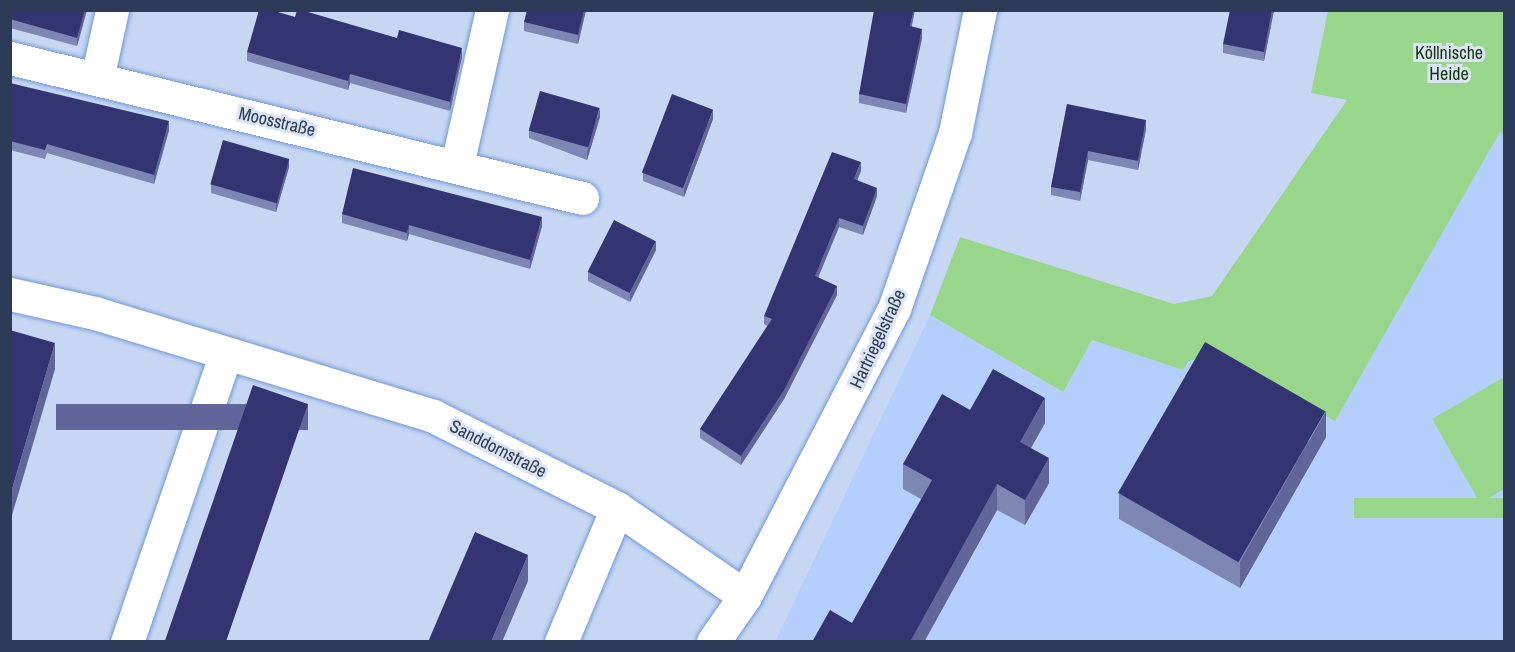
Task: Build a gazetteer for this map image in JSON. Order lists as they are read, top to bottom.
{
  "streets": {
    "street": ["Moosstraße", "Hartriegelstraße", "Sanddornstraße"]
  },
  "crossings": [
    ["Hartriegelstraße", "Sanddornstraße"]
  ],
  "parks": ["Köllnische Heide"]
}
